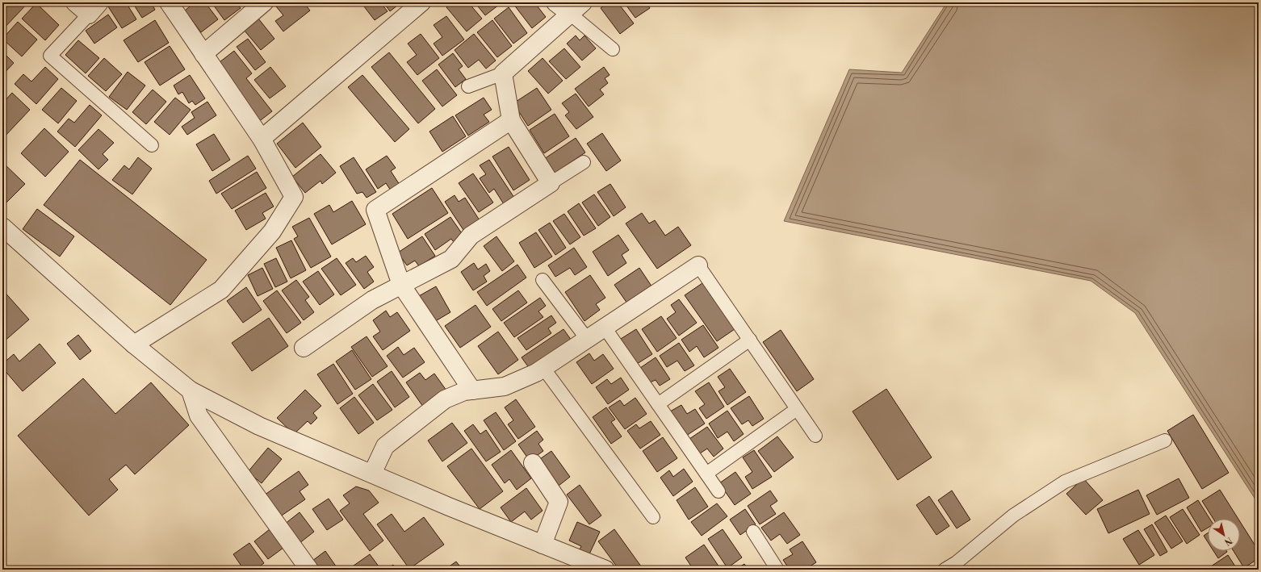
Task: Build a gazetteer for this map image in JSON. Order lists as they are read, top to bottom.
{
  "north": "bottom right"
}
